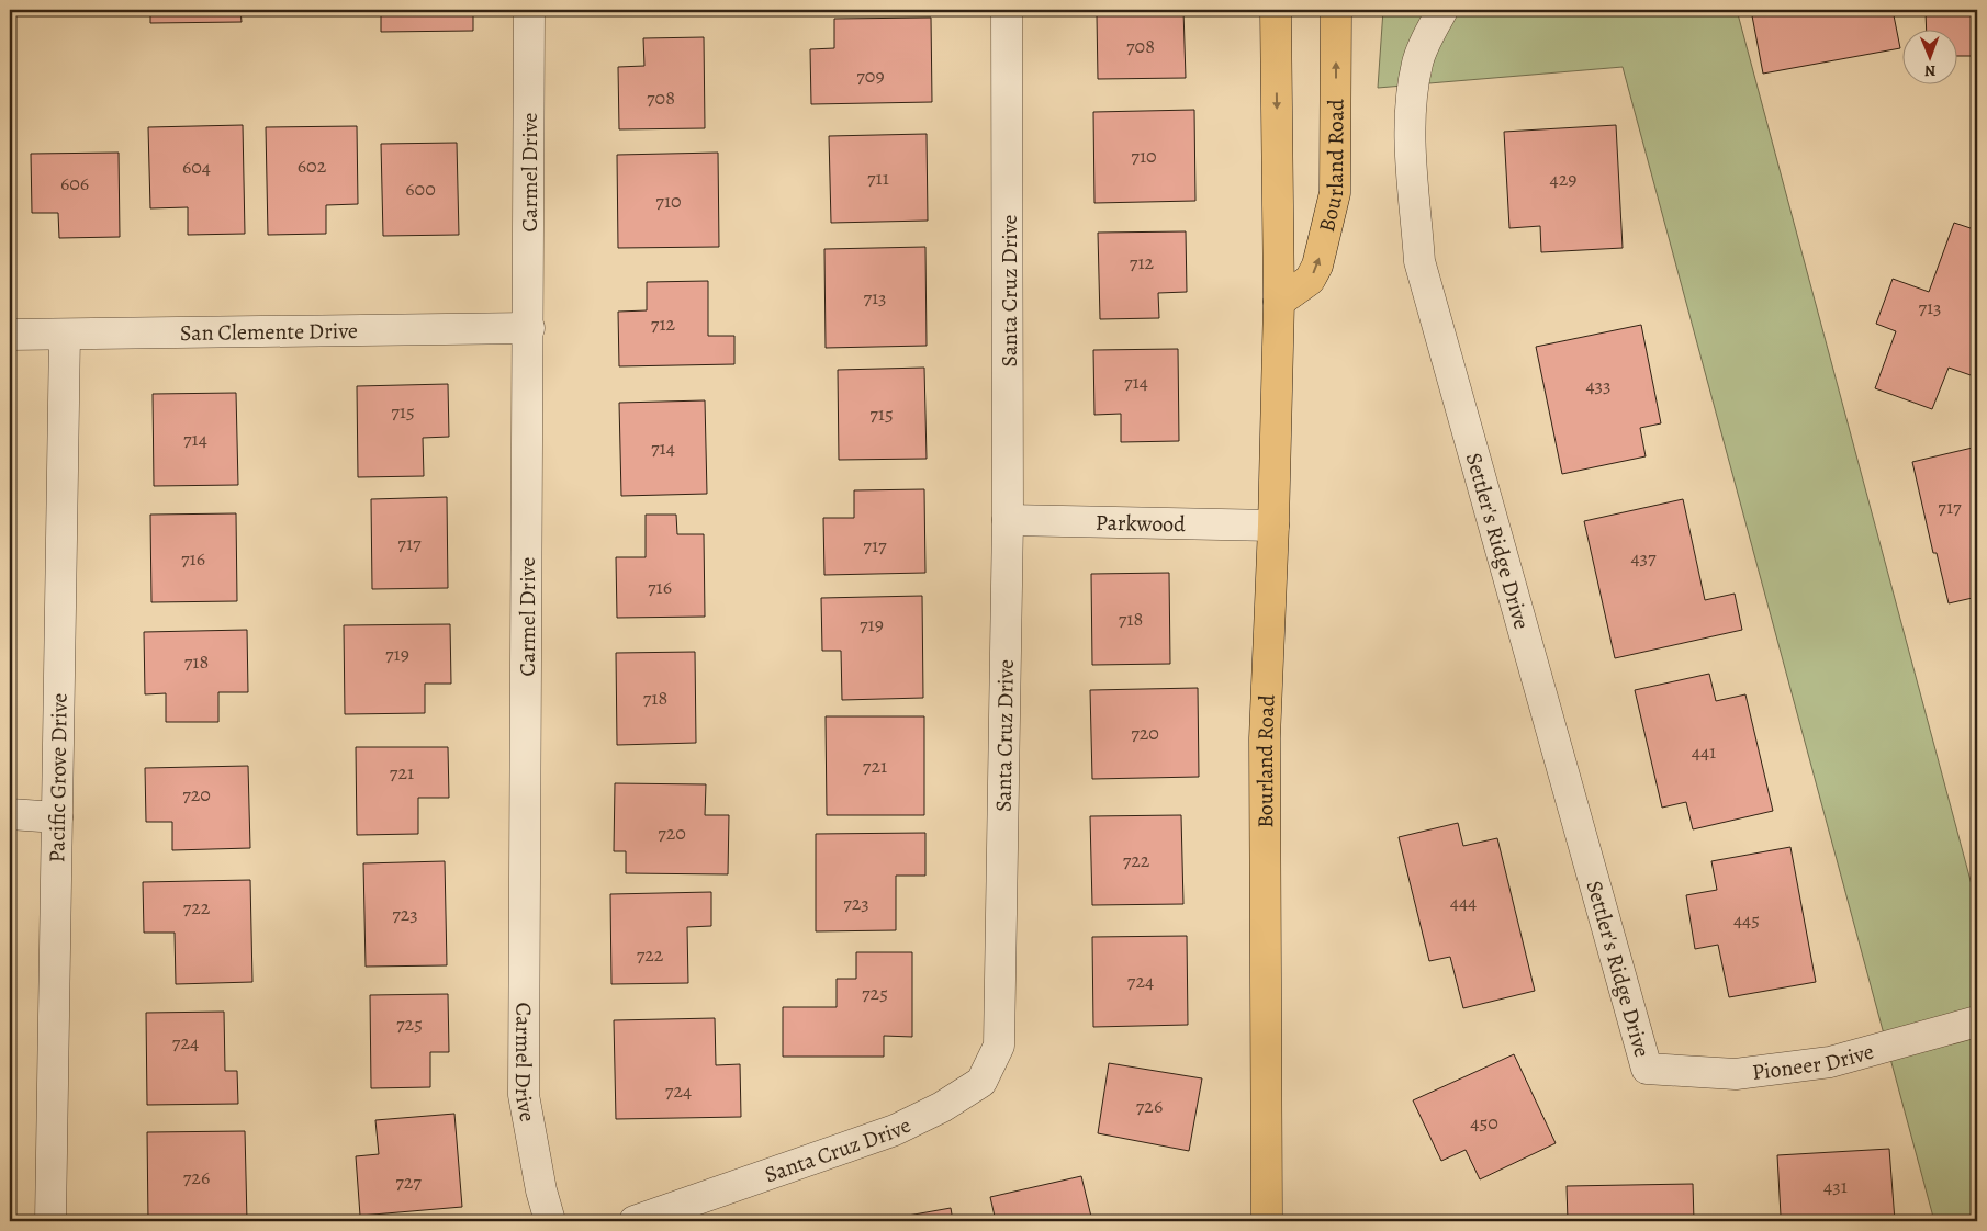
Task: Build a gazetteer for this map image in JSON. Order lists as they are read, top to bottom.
{
  "streets": {
    "main road": ["Bourland Road"],
    "street": [
      "Carmel Drive",
      "Santa Cruz Drive",
      "San Clemente Drive",
      "Parkwood",
      "Settler's Ridge Drive",
      "Pacific Grove Drive",
      "Pioneer Drive"
    ]
  },
  "crossings": [
    ["Bourland Road", "Parkwood"],
    ["Carmel Drive", "San Clemente Drive"],
    ["Santa Cruz Drive", "Parkwood"],
    ["San Clemente Drive", "Pacific Grove Drive"],
    ["Settler's Ridge Drive", "Pioneer Drive"]
  ],
  "house_numbers": [
    "708",
    "709",
    "708",
    "710",
    "602",
    "604",
    "711",
    "429",
    "606",
    "600",
    "710",
    "712",
    "713",
    "713",
    "712",
    "714",
    "433",
    "715",
    "715",
    "714",
    "714",
    "717",
    "717",
    "717",
    "437",
    "716",
    "716",
    "718",
    "719",
    "719",
    "718",
    "718",
    "720",
    "441",
    "721",
    "721",
    "720",
    "720",
    "722",
    "444",
    "723",
    "722",
    "723",
    "445",
    "722",
    "724",
    "725",
    "725",
    "724",
    "724",
    "726",
    "450",
    "726",
    "727",
    "431"
  ],
  "north": "bottom"
}
